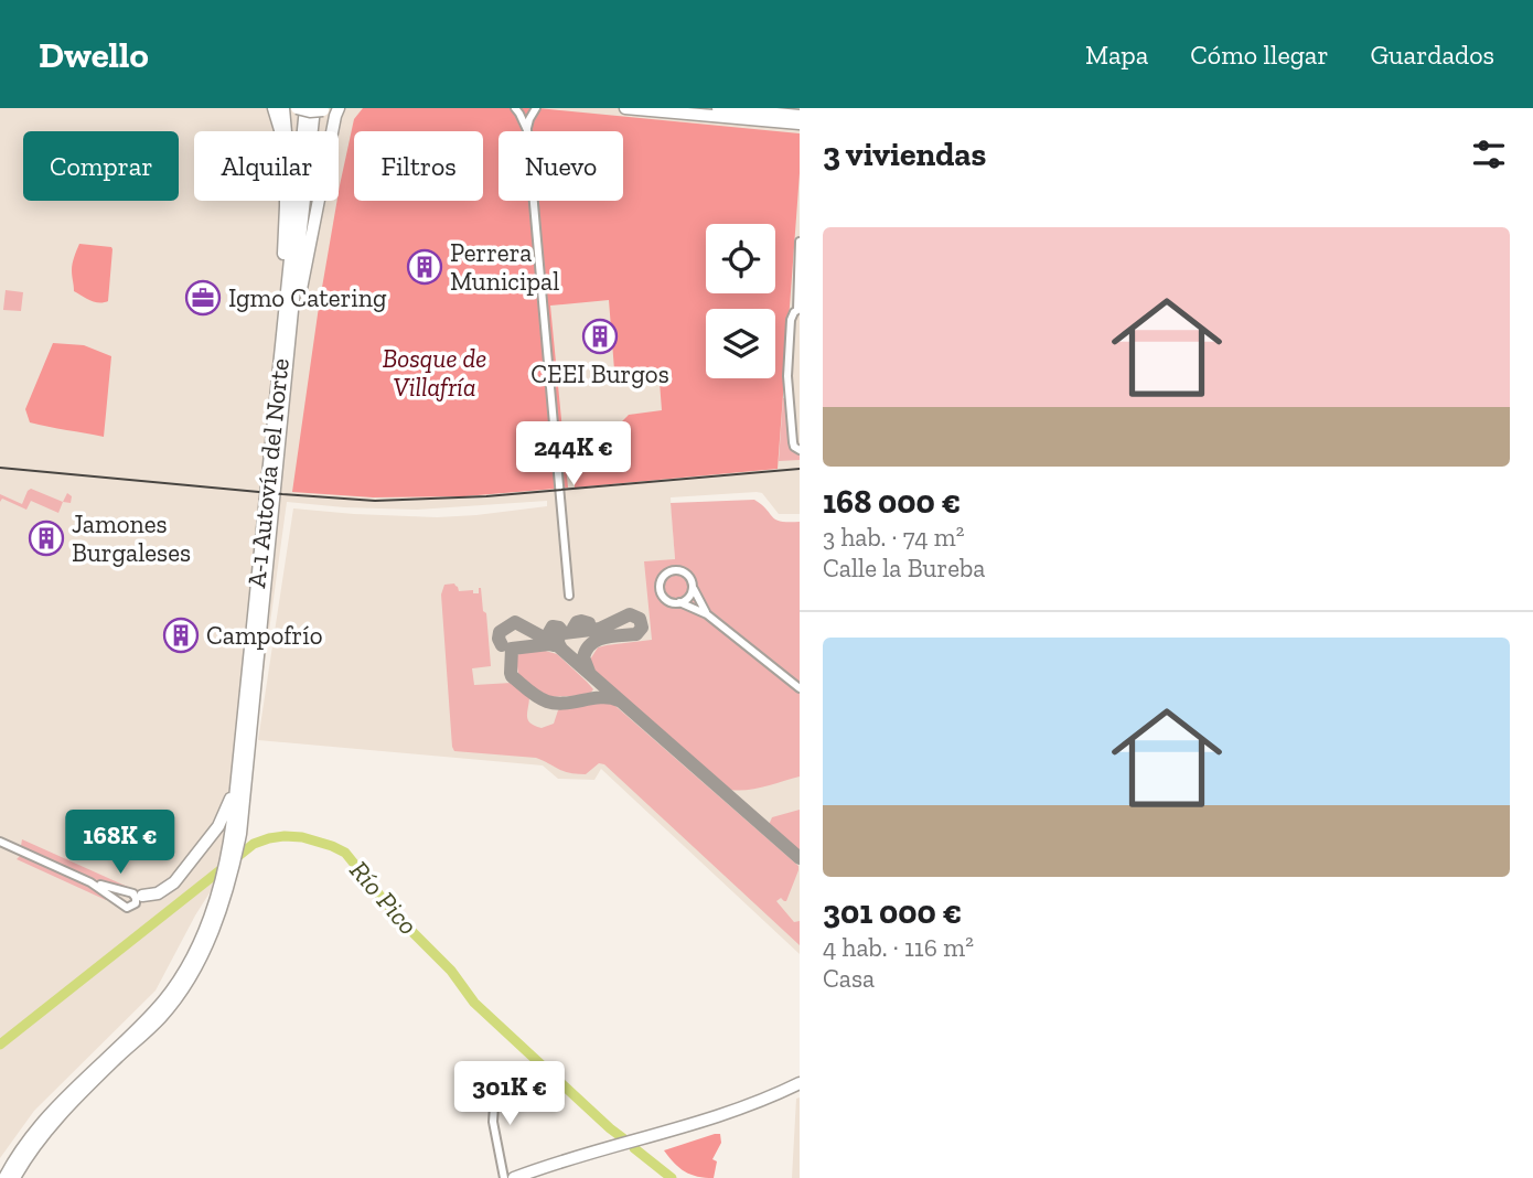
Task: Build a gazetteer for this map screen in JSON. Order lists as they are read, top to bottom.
{
  "streets": {
    "highway": ["A-1 Autovía del Norte"]
  },
  "water": ["Río Pico"],
  "parks": ["Bosque de Villafría"],
  "places": {
    "building": [
      "Perrera Municipal",
      "CEEI Burgos",
      "Jamones Burgaleses",
      "Campofrío"
    ],
    "office": ["Igmo Catering"]
  },
  "page": {
    "header": "Dwello",
    "nav": ["Mapa", "Cómo llegar", "Guardados"],
    "heading": "3 viviendas",
    "chip": [
      "Comprar",
      "Alquilar",
      "Filtros",
      "Nuevo"
    ],
    "list": [
      {
        "name": "168 000 €",
        "note": "3 hab. · 74 m² · Calle la Bureba"
      },
      {
        "name": "301 000 €",
        "note": "4 hab. · 116 m² · Casa"
      }
    ],
    "price": ["244K €", "168K €", "301K €"]
  }
}
